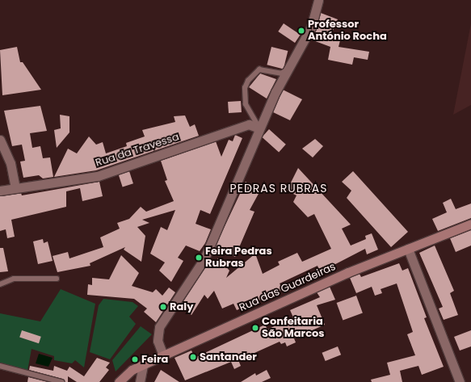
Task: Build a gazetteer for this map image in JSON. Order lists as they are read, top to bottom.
{
  "streets": {
    "main road": ["Rua das Guardeiras"],
    "street": ["Rua da Travessa"]
  },
  "districts": ["PEDRAS RUBRAS"],
  "places": [
    "Professor António Rocha",
    "Feira Pedras Rubras",
    "Raly",
    "Confeitaria São Marcos",
    "Santander",
    "Feira"
  ]
}
